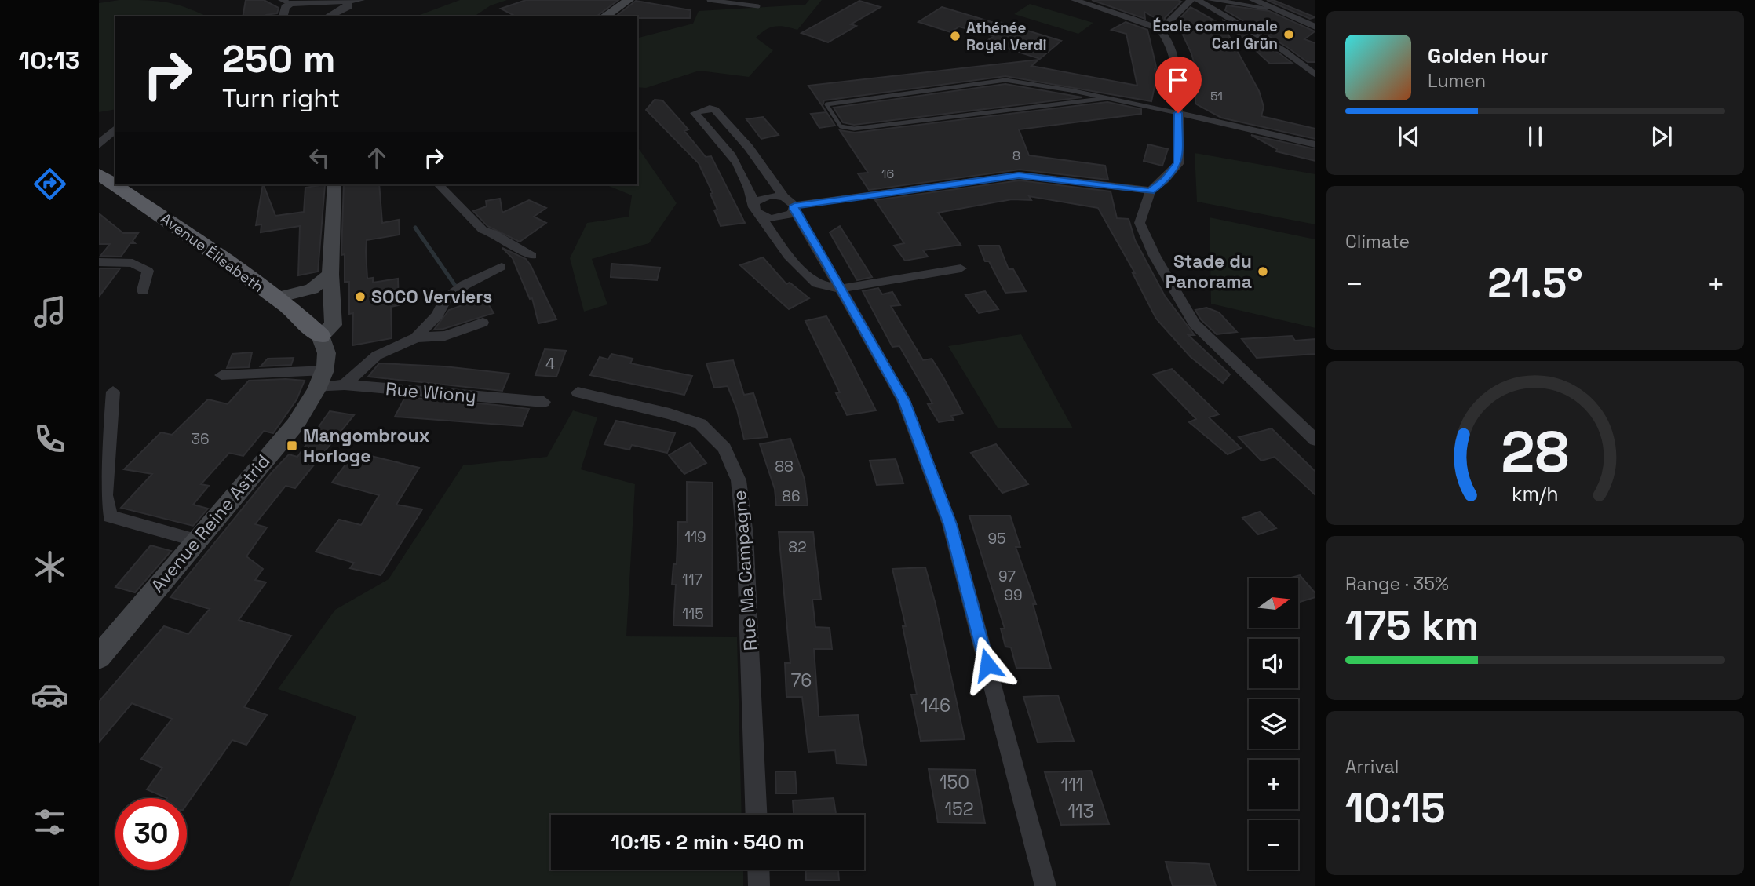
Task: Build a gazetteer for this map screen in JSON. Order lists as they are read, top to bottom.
{
  "streets": {
    "highway": ["Avenue Élisabeth"],
    "main road": ["Avenue Reine Astrid"],
    "street": ["Rue Wiony", "Rue Ma Campagne"]
  },
  "crossings": [
    ["Rue Wiony", "Avenue Reine Astrid"]
  ],
  "places": {
    "other": [
      "École communale Carl Grün",
      "Athénée Royal Verdi",
      "Stade du Panorama",
      "SOCO Verviers"
    ],
    "transit": ["Mangombroux Horloge"]
  },
  "house_numbers": [
    "51",
    "8",
    "16",
    "4",
    "36",
    "88",
    "86",
    "119",
    "95",
    "82",
    "97",
    "117",
    "99",
    "115",
    "76",
    "146",
    "150",
    "111",
    "152",
    "113"
  ],
  "north": "right",
  "page": {
    "tabs": "10:13",
    "turn": ["250 m", "Turn right"],
    "song": ["Golden Hour", "Lumen"],
    "tile": [
      "Climate",
      ["Range · 35%", "175 km"],
      ["Arrival", "10:15"]
    ],
    "heat": ["−", "21.5°", "+"],
    "map_buttons": ["+", "−"],
    "limit": "30",
    "trip": "10:15 · 2 min · 540 m",
    "gauge": ["28", "km/h"]
  }
}
